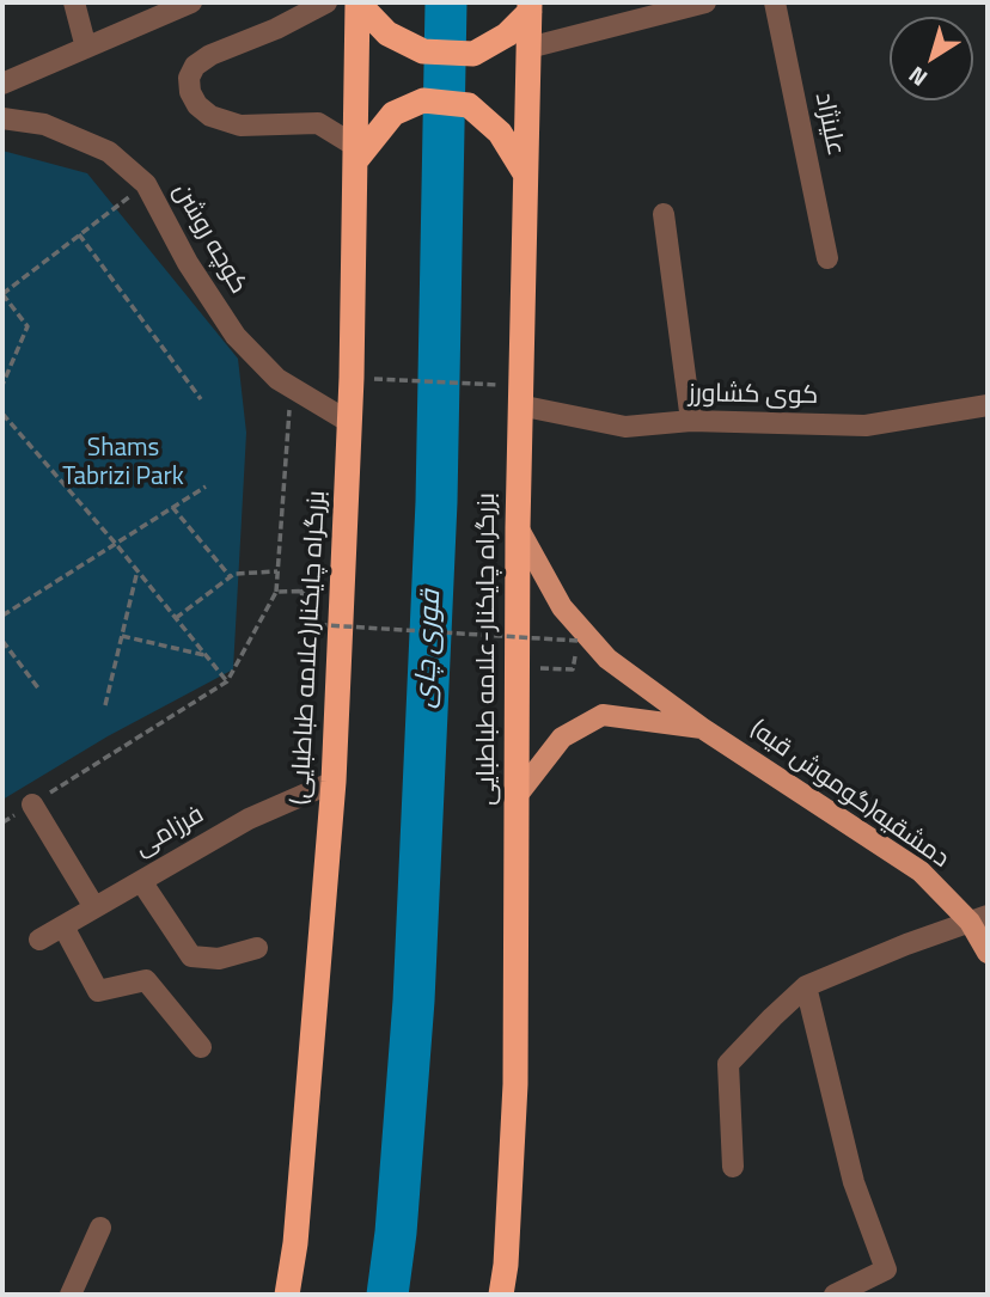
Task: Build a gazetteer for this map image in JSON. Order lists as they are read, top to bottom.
{
  "streets": {
    "highway": ["بزرگراه چایکنار(علامه طباطبایی)", "بزرگراه چایکنار-علامه طباطبایی"],
    "main road": ["دمشقیه(گوموش قیه)"],
    "street": [
      "علینژاد",
      "کوچه روشن",
      "کوی کشاورز",
      "فرزامی"
    ]
  },
  "crossings": [
    ["کوچه روشن", "بزرگراه چایکنار(علامه طباطبایی)"],
    ["کوی کشاورز", "بزرگراه چایکنار-علامه طباطبایی"],
    ["بزرگراه چایکنار(علامه طباطبایی)", "فرزامی"],
    ["بزرگراه چایکنار-علامه طباطبایی", "دمشقیه(گوموش قیه)"]
  ],
  "water": ["قوری چای"],
  "parks": ["Shams Tabrizi Park"],
  "north": "bottom left"
}
